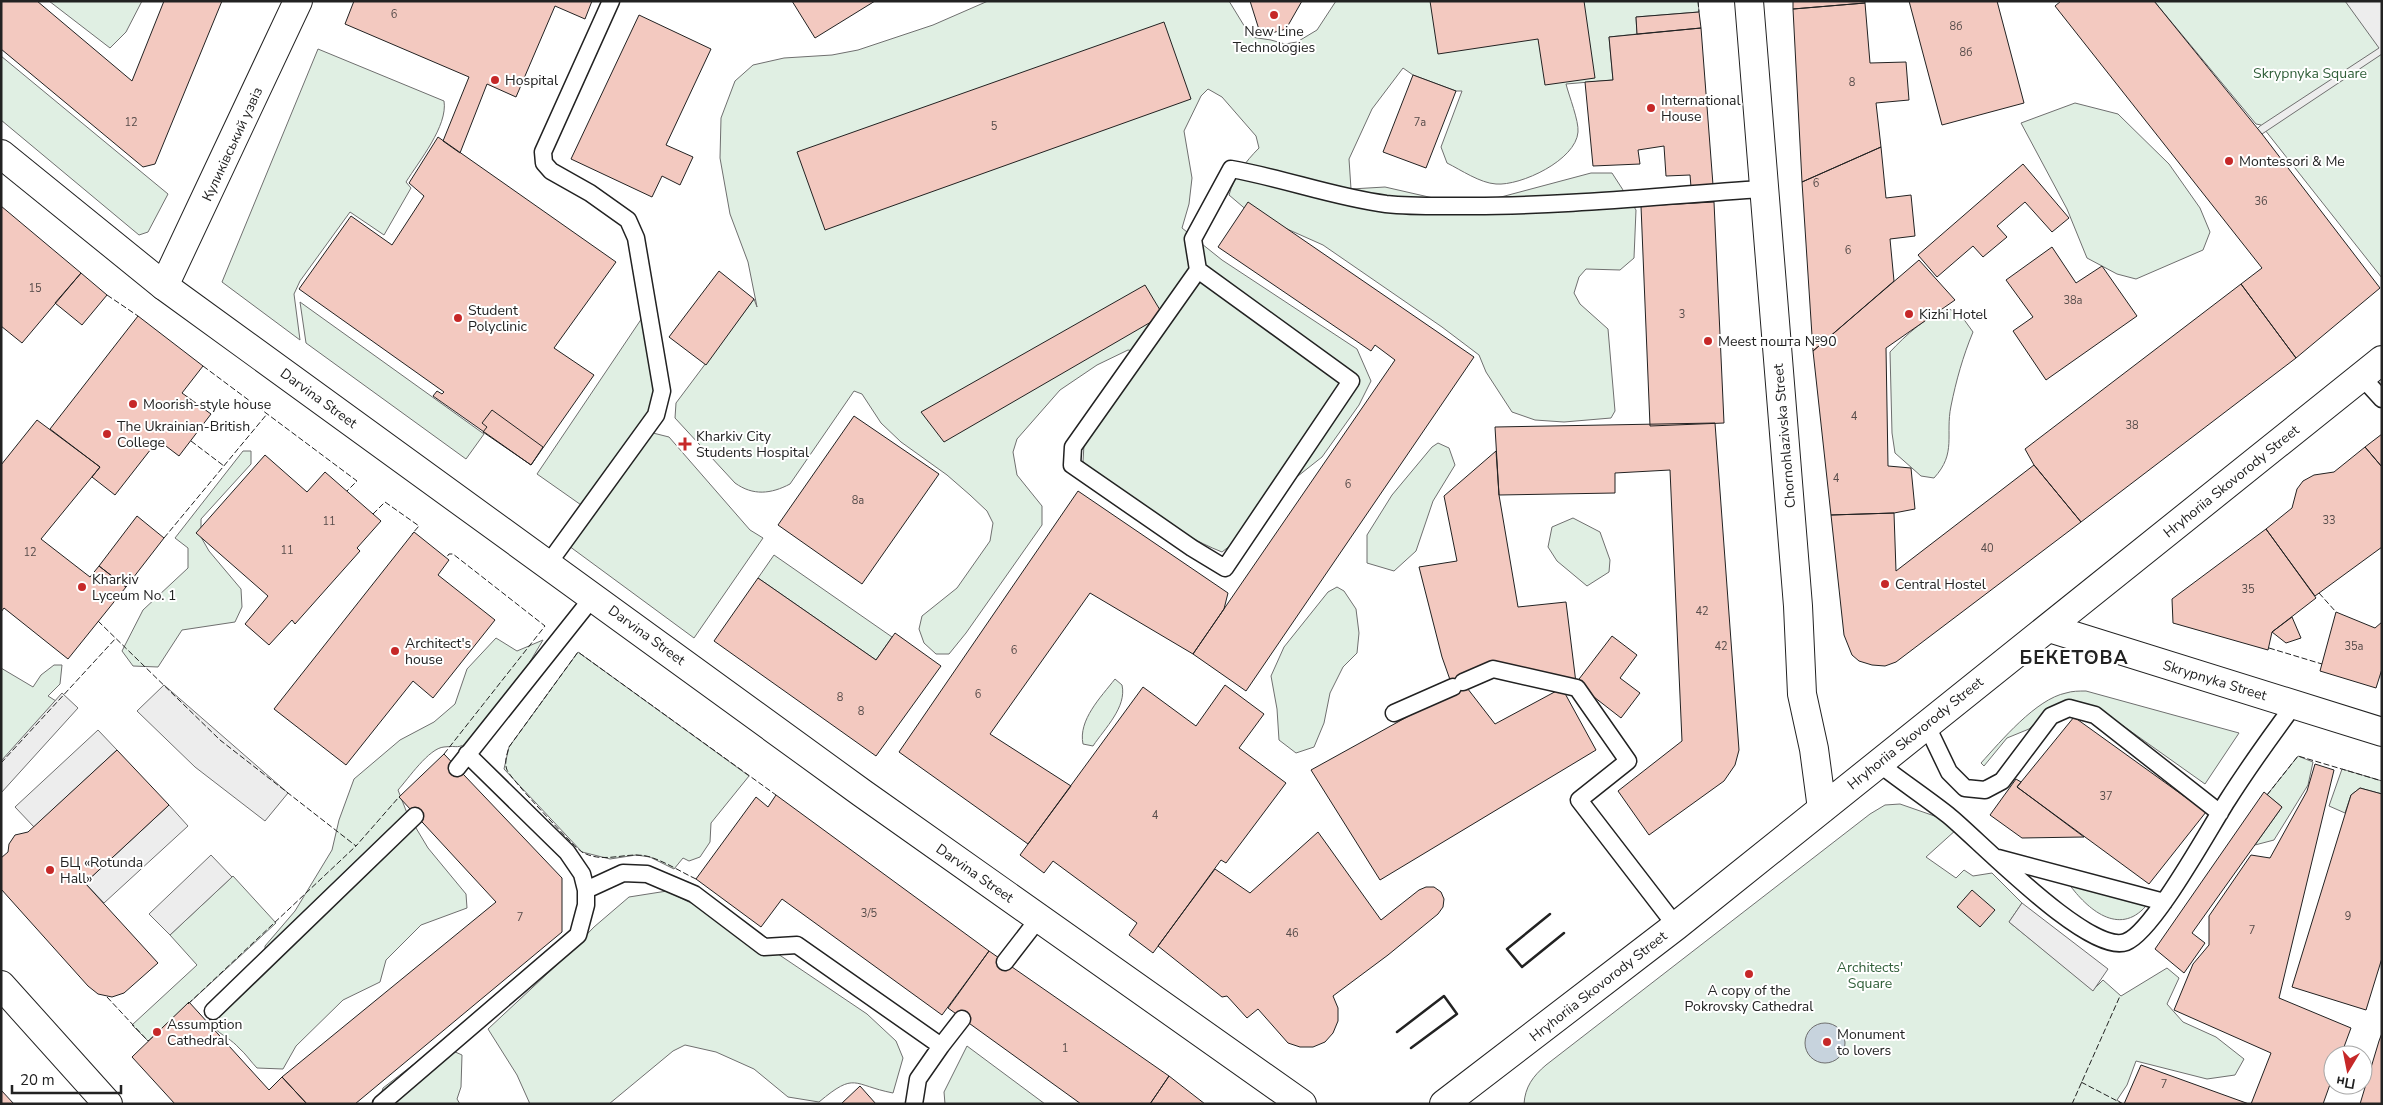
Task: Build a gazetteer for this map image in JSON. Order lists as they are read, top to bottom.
{
  "streets": {
    "street": [
      "Куликівський узвіз",
      "Darvina Street",
      "Chornohlazivska Street",
      "Hryhoriia Skovorody Street",
      "Skrypnyka Street"
    ]
  },
  "crossings": [
    ["Куликівський узвіз", "Darvina Street"],
    ["Chornohlazivska Street", "Hryhoriia Skovorody Street"],
    ["Hryhoriia Skovorody Street", "Skrypnyka Street"]
  ],
  "districts": ["БЕКЕТОВА"],
  "parks": ["Skrypnyka Square", "Architects' Square"],
  "places": {
    "other": [
      "New Line Technologies",
      "Hospital",
      "International House",
      "Montessori & Me",
      "Kizhi Hotel",
      "Student Polyclinic",
      "Meest пошта №90",
      "Moorish-style house",
      "The Ukrainian-British College",
      "Central Hostel",
      "Kharkiv Lyceum No. 1",
      "Architect's house",
      "БЦ «Rotunda Hall»",
      "A copy of the Pokrovsky Cathedral",
      "Assumption Cathedral",
      "Monument to lovers"
    ],
    "health": ["Kharkiv City Students Hospital"]
  },
  "house_numbers": [
    "6",
    "8б",
    "8б",
    "8",
    "12",
    "7а",
    "5",
    "6",
    "36",
    "6",
    "15",
    "38а",
    "3",
    "4",
    "38",
    "4",
    "6",
    "8а",
    "33",
    "11",
    "40",
    "11",
    "12",
    "35",
    "42",
    "42",
    "35а",
    "6",
    "6",
    "8",
    "8",
    "37",
    "4",
    "3/5",
    "9",
    "7",
    "7",
    "46",
    "1",
    "7"
  ],
  "scale_bar": "20 m",
  "north": "bottom"
}
